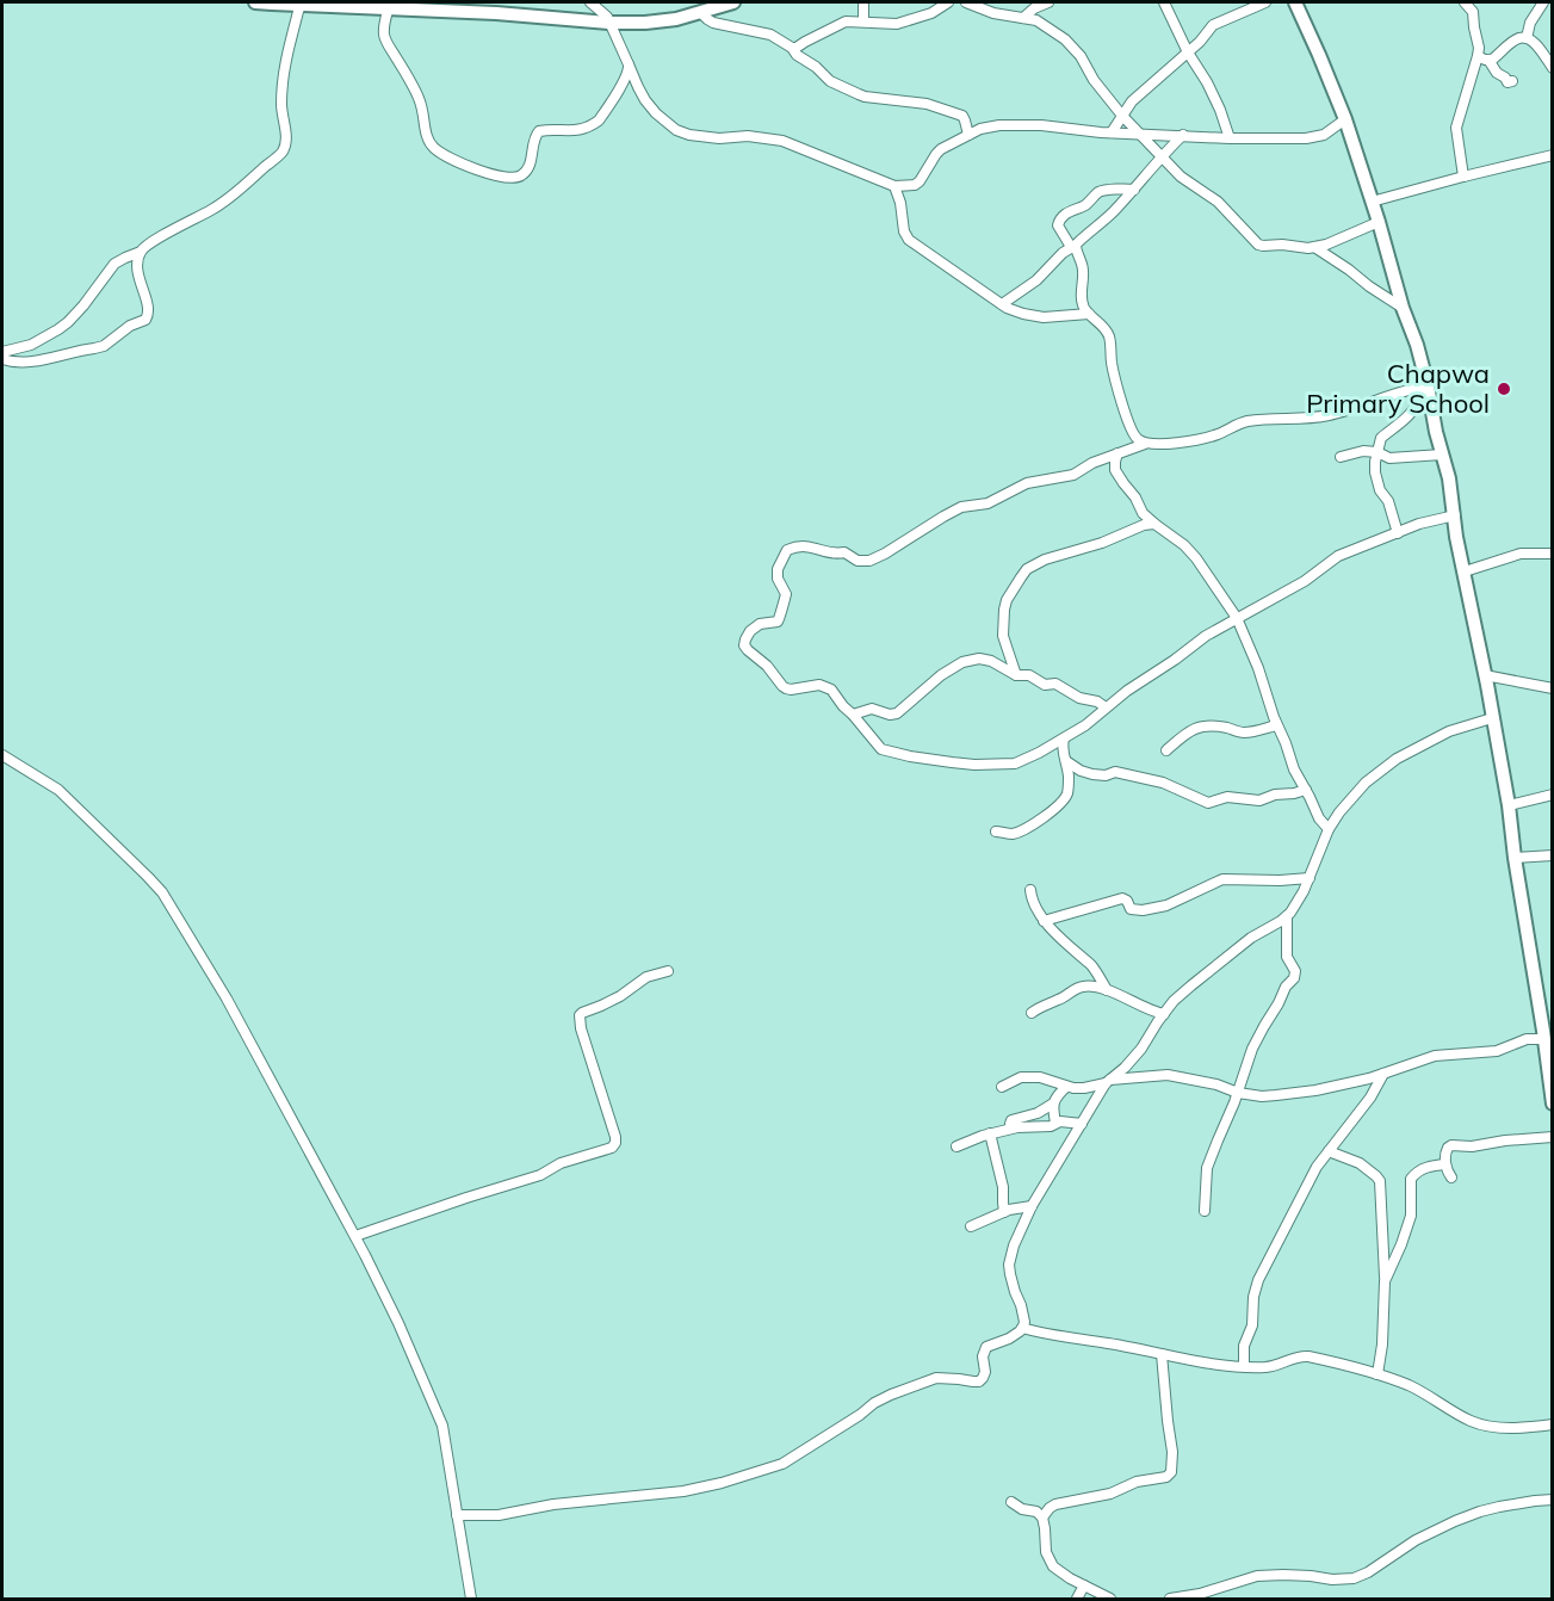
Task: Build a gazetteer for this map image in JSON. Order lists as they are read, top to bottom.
{
  "places": ["Chapwa Primary School"]
}
